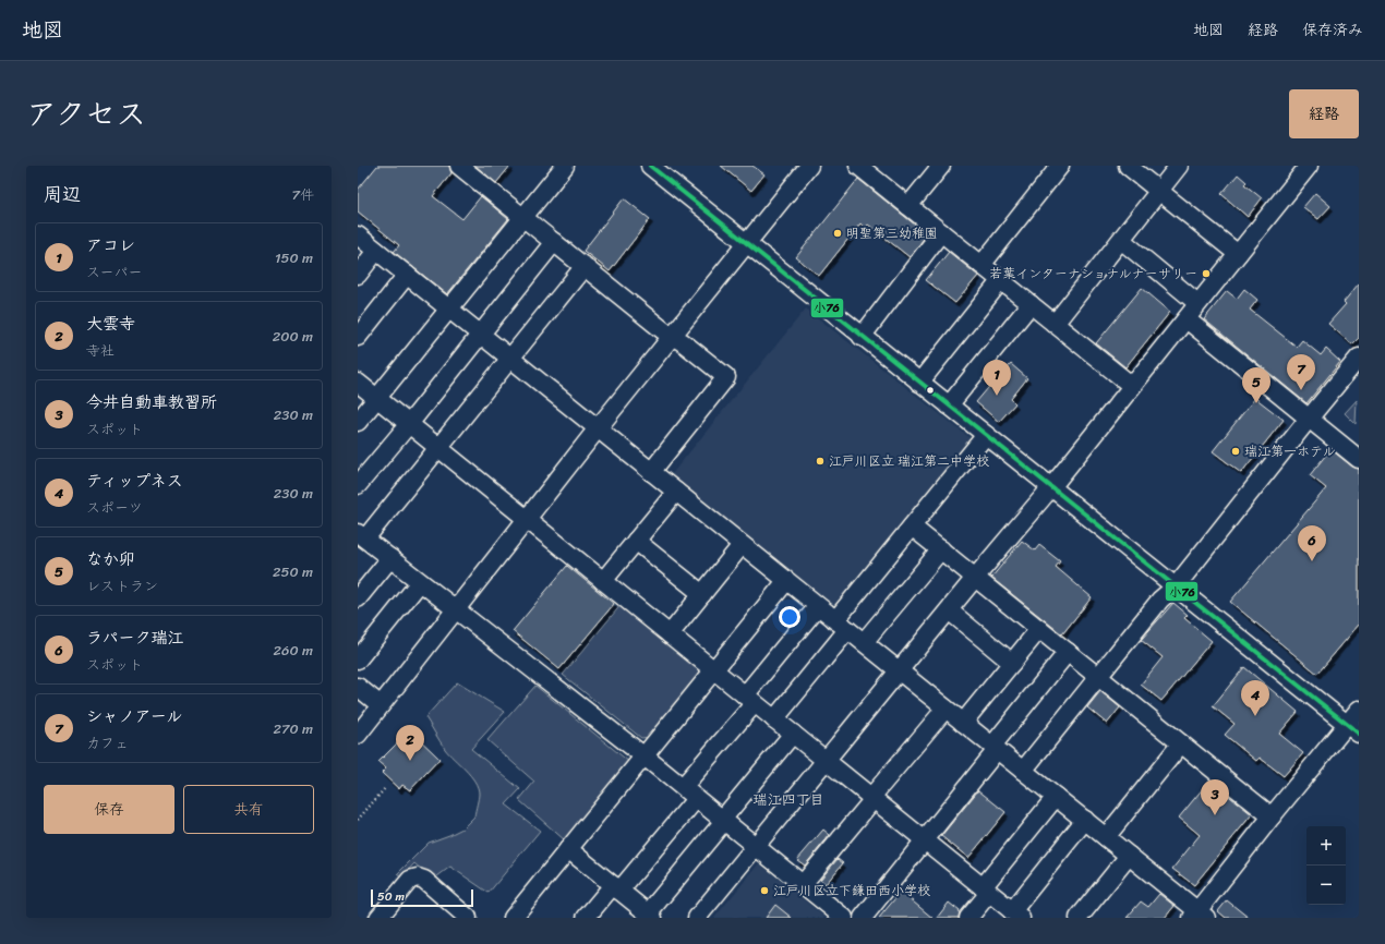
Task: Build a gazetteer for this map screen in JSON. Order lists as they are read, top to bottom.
{
  "districts": ["瑞江四丁目"],
  "places": [
    "明聖第三幼稚園",
    "若葉インターナショナルナーサリー",
    "瑞江第一ホテル",
    "江戸川区立 瑞江第二中学校",
    "江戸川区立下鎌田西小学校"
  ],
  "lines": ["transit line 小76"],
  "scale_bar": "50 m",
  "page": {
    "header": "地図",
    "nav": ["地図", "経路", "保存済み"],
    "title": "アクセス",
    "buttons": [
      "経路",
      ["保存", "共有"]
    ],
    "heading": ["周辺", "7件"],
    "list": [
      {
        "mark": "1",
        "name": "アコレ",
        "note": "スーパー",
        "value": "150 m"
      },
      {
        "mark": "2",
        "name": "大雲寺",
        "note": "寺社",
        "value": "200 m"
      },
      {
        "mark": "3",
        "name": "今井自動車教習所",
        "note": "スポット",
        "value": "230 m"
      },
      {
        "mark": "4",
        "name": "ティップネス",
        "note": "スポーツ",
        "value": "230 m"
      },
      {
        "mark": "5",
        "name": "なか卯",
        "note": "レストラン",
        "value": "250 m"
      },
      {
        "mark": "6",
        "name": "ラパーク瑞江",
        "note": "スポット",
        "value": "260 m"
      },
      {
        "mark": "7",
        "name": "シャノアール",
        "note": "カフェ",
        "value": "270 m"
      }
    ],
    "pins": [
      "7",
      "1",
      "5",
      "6",
      "4",
      "2",
      "3"
    ],
    "map_buttons": ["+", "−"],
    "scale": "50 m"
  }
}
